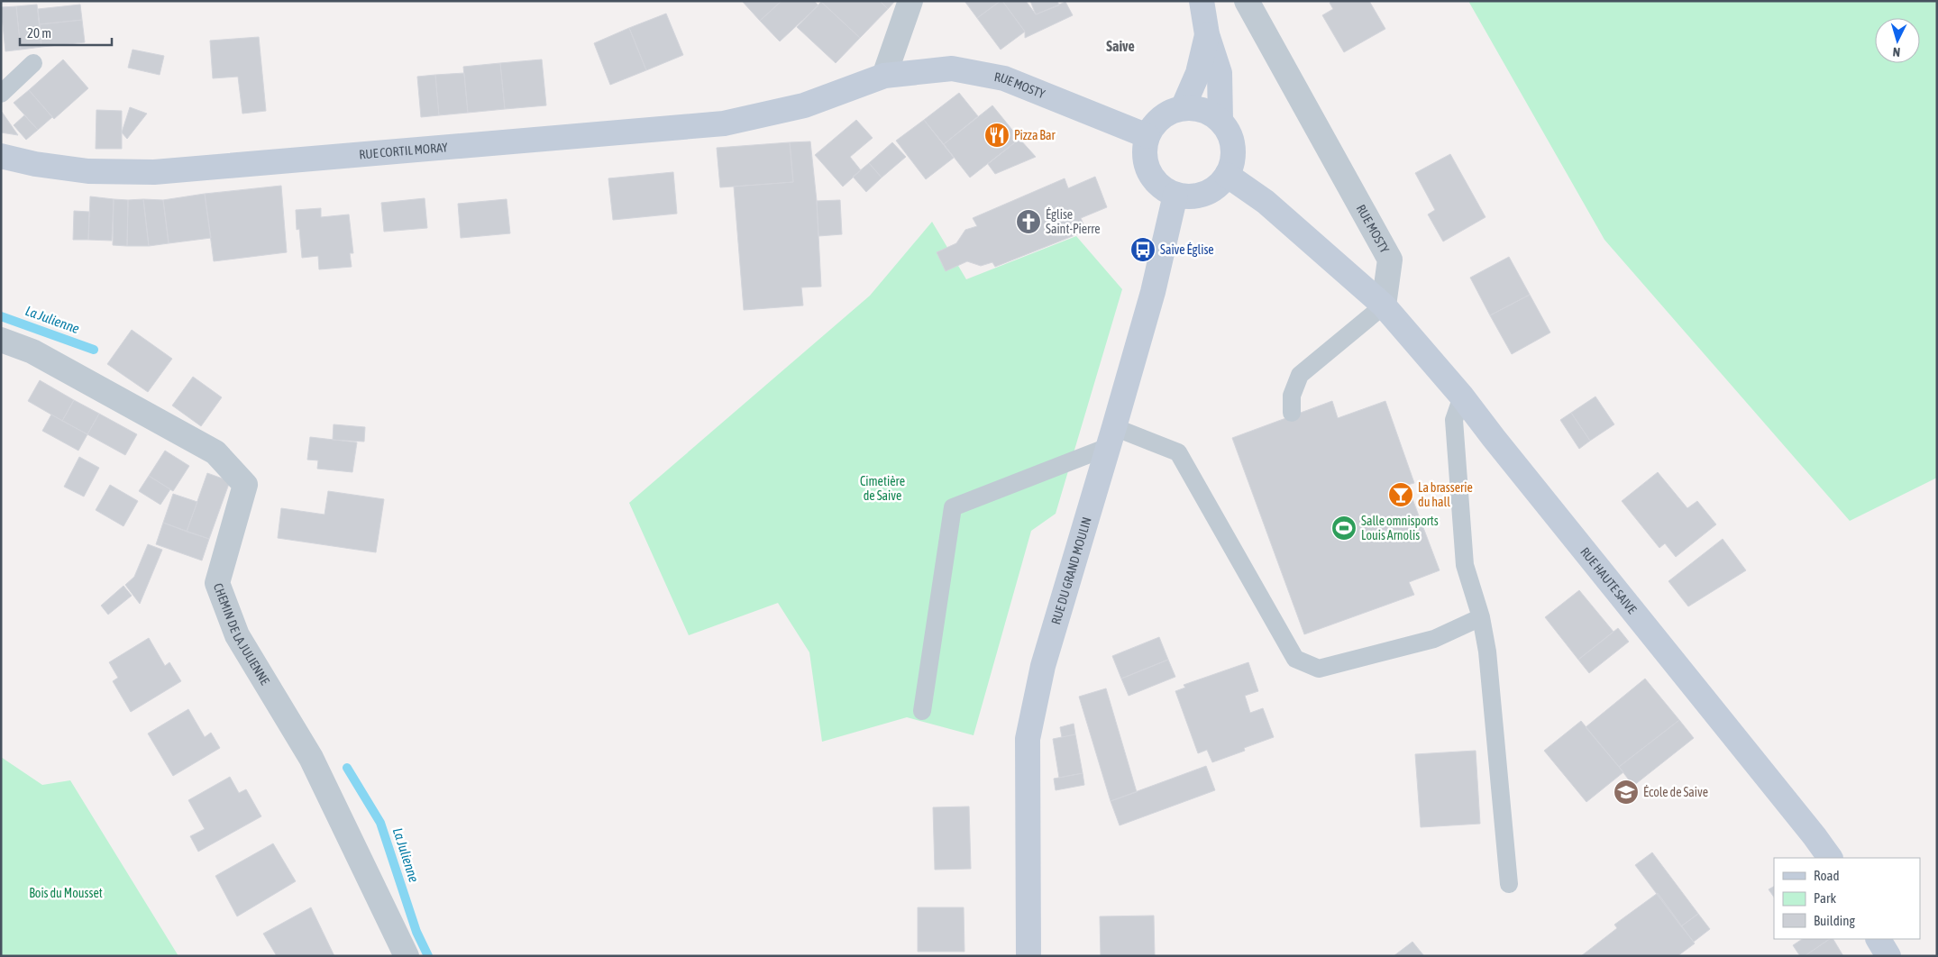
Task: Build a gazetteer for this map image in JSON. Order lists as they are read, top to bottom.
{
  "streets": {
    "street": [
      "RUE MOSTY",
      "RUE CORTIL MORAY",
      "RUE DU GRAND MOULIN",
      "RUE HAUTE SAIVE",
      "CHEMIN DE LA JULIENNE"
    ]
  },
  "crossings": [
    ["RUE MOSTY", "RUE CORTIL MORAY"],
    ["RUE MOSTY", "RUE DU GRAND MOULIN"],
    ["RUE MOSTY", "RUE HAUTE SAIVE"]
  ],
  "districts": ["Saive"],
  "water": ["La Julienne"],
  "parks": ["Cimetière de Saive", "Bois du Mousset"],
  "places": {
    "restaurant": ["Pizza Bar"],
    "church": ["Église Saint-Pierre"],
    "bus stop": ["Saive Église"],
    "bar": ["La brasserie du hall"],
    "sports": ["Salle omnisports Louis Arnolis"],
    "school or university": ["École de Saive"]
  },
  "legend": ["Road", "Park", "Building"],
  "scale_bar": "20 m",
  "north": "bottom"
}
